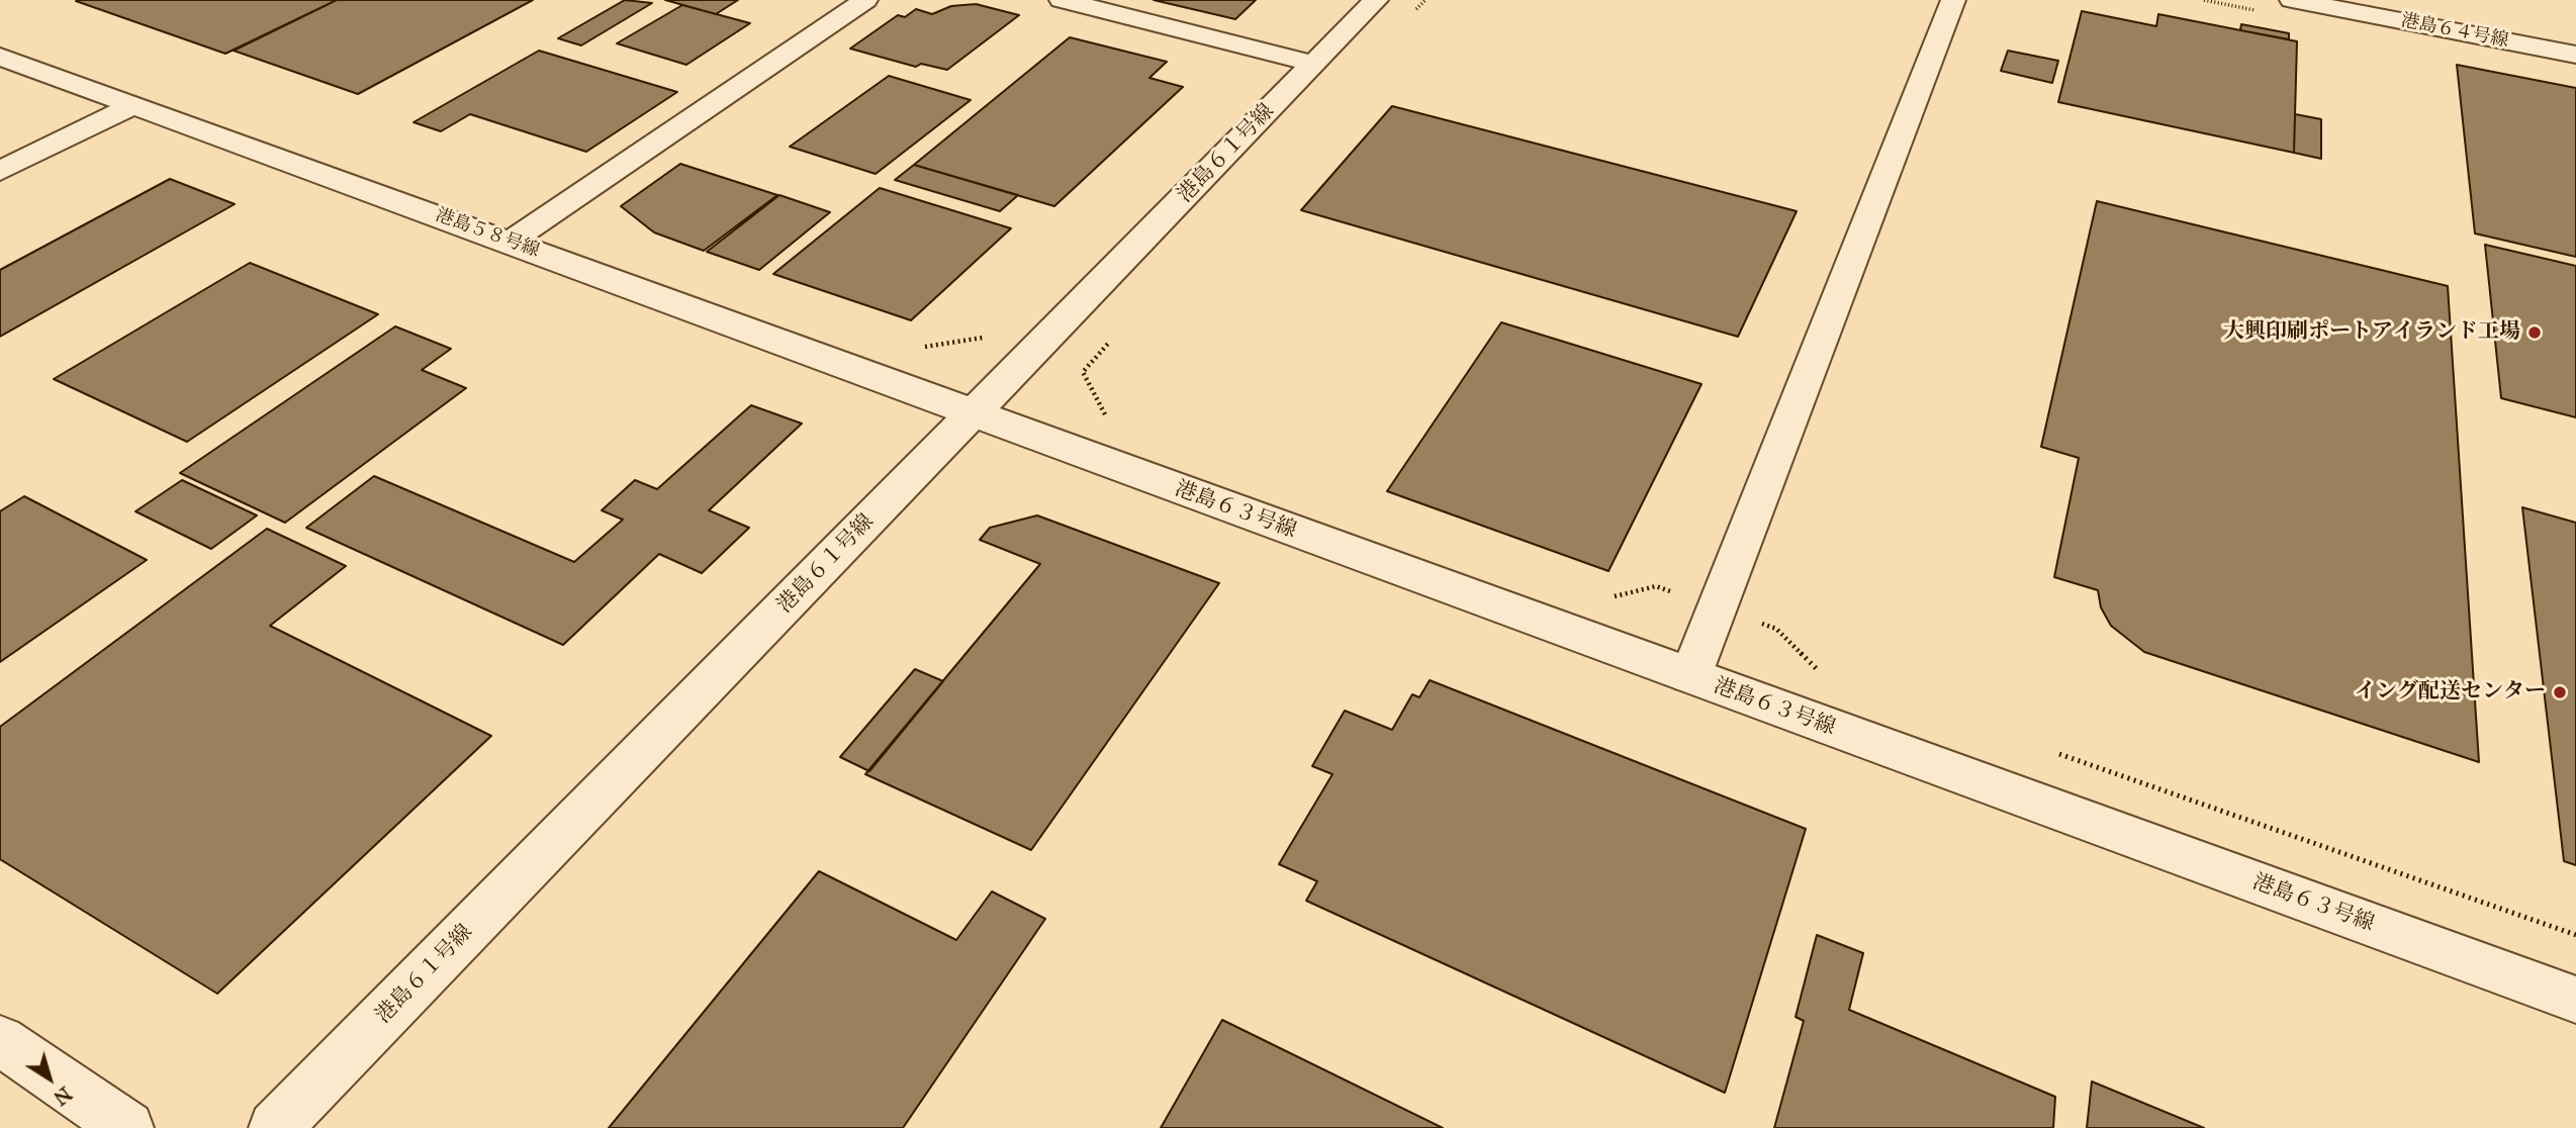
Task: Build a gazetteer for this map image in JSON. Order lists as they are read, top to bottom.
{
  "streets": {
    "street": [
      "港島６４号線",
      "港島６１号線",
      "港島５８号線",
      "港島６３号線"
    ]
  },
  "crossings": [
    ["港島６１号線", "港島５８号線"],
    ["港島６１号線", "港島６３号線"],
    ["港島５８号線", "港島６３号線"]
  ],
  "places": ["大興印刷ポートアイランド工場", "イング配送センター"],
  "north": "bottom right"
}
